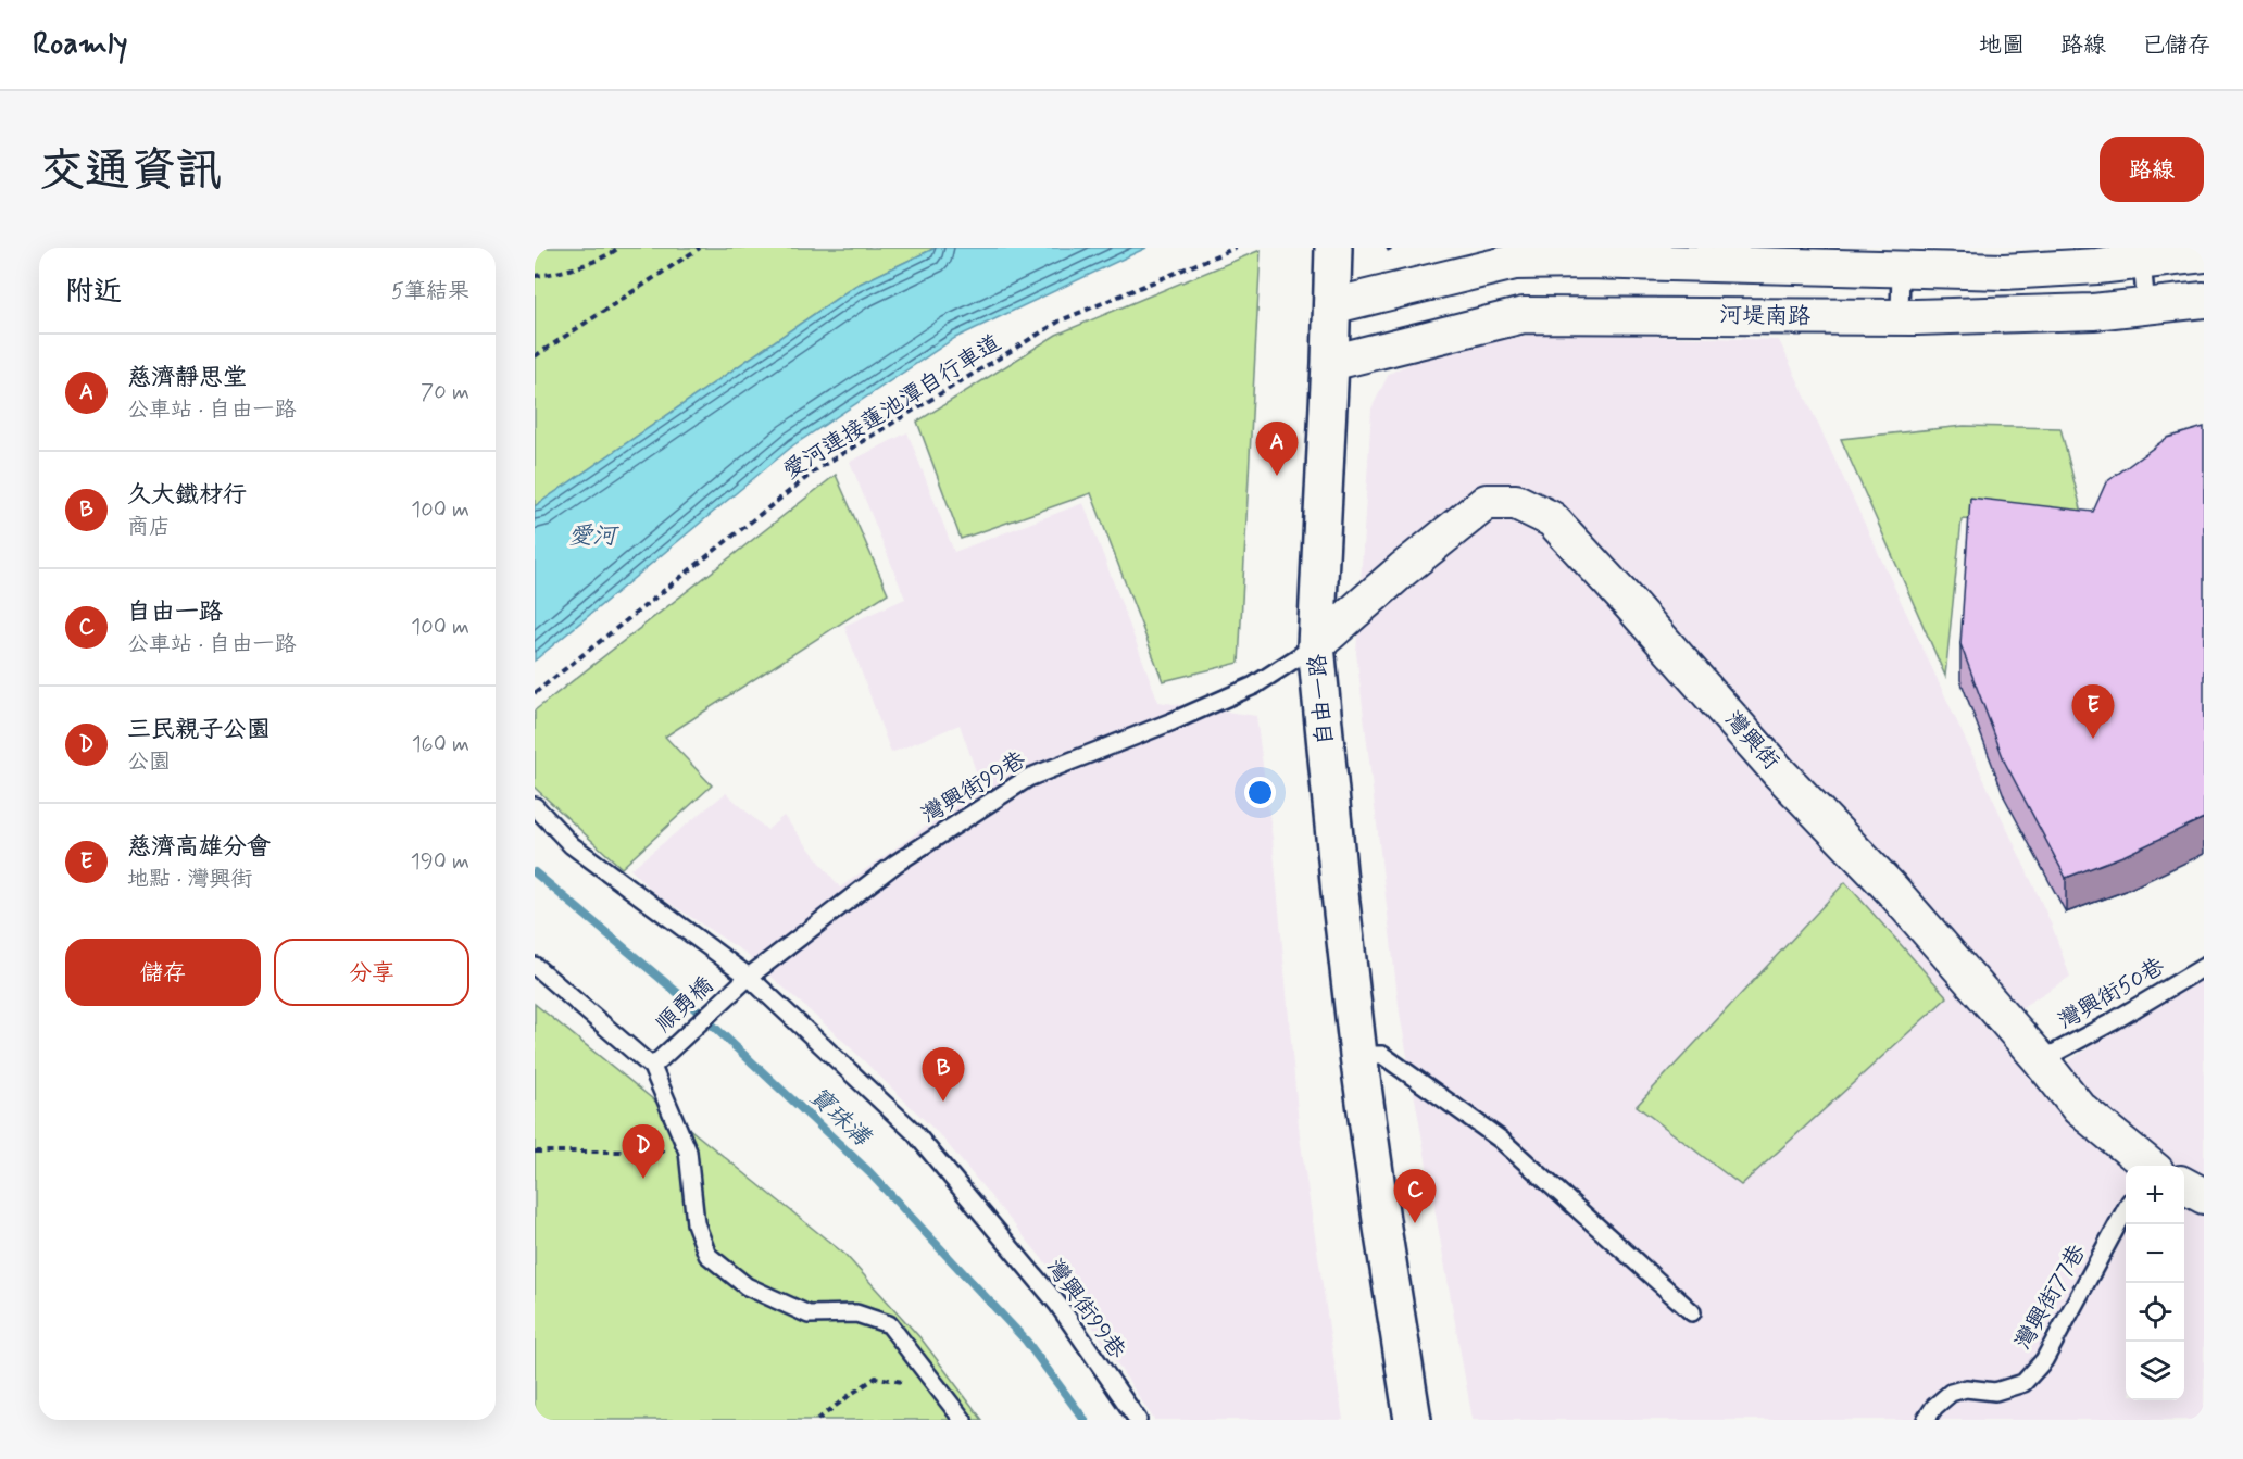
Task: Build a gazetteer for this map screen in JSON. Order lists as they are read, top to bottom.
{
  "streets": {
    "street": ["河堤南路", "自由一路", "灣興街"],
    "lane": [
      "灣興街99巷",
      "灣興街50巷",
      "順勇橋",
      "灣興街77巷"
    ],
    "path": ["愛河連接蓮池潭自行車道"]
  },
  "crossings": [
    ["河堤南路", "自由一路"],
    ["自由一路", "灣興街"],
    ["自由一路", "灣興街99巷"],
    ["灣興街", "灣興街99巷"],
    ["灣興街", "灣興街50巷"],
    ["灣興街99巷", "順勇橋"]
  ],
  "water": ["愛河", "寶珠溝"],
  "page": {
    "header": "Roamly",
    "nav": ["地圖", "路線", "已儲存"],
    "buttons": [
      "路線",
      ["儲存", "分享"]
    ],
    "title": "交通資訊",
    "heading": ["附近", "5筆結果"],
    "list": [
      {
        "mark": "A",
        "name": "慈濟靜思堂",
        "note": "公車站 · 自由一路",
        "value": "70 m"
      },
      {
        "mark": "B",
        "name": "久大鐵材行",
        "note": "商店",
        "value": "100 m"
      },
      {
        "mark": "C",
        "name": "自由一路",
        "note": "公車站 · 自由一路",
        "value": "100 m"
      },
      {
        "mark": "D",
        "name": "三民親子公園",
        "note": "公園",
        "value": "160 m"
      },
      {
        "mark": "E",
        "name": "慈濟高雄分會",
        "note": "地點 · 灣興街",
        "value": "190 m"
      }
    ],
    "pins": [
      "A",
      "E",
      "B",
      "D",
      "C"
    ],
    "map_buttons": ["+", "−"]
  }
}
